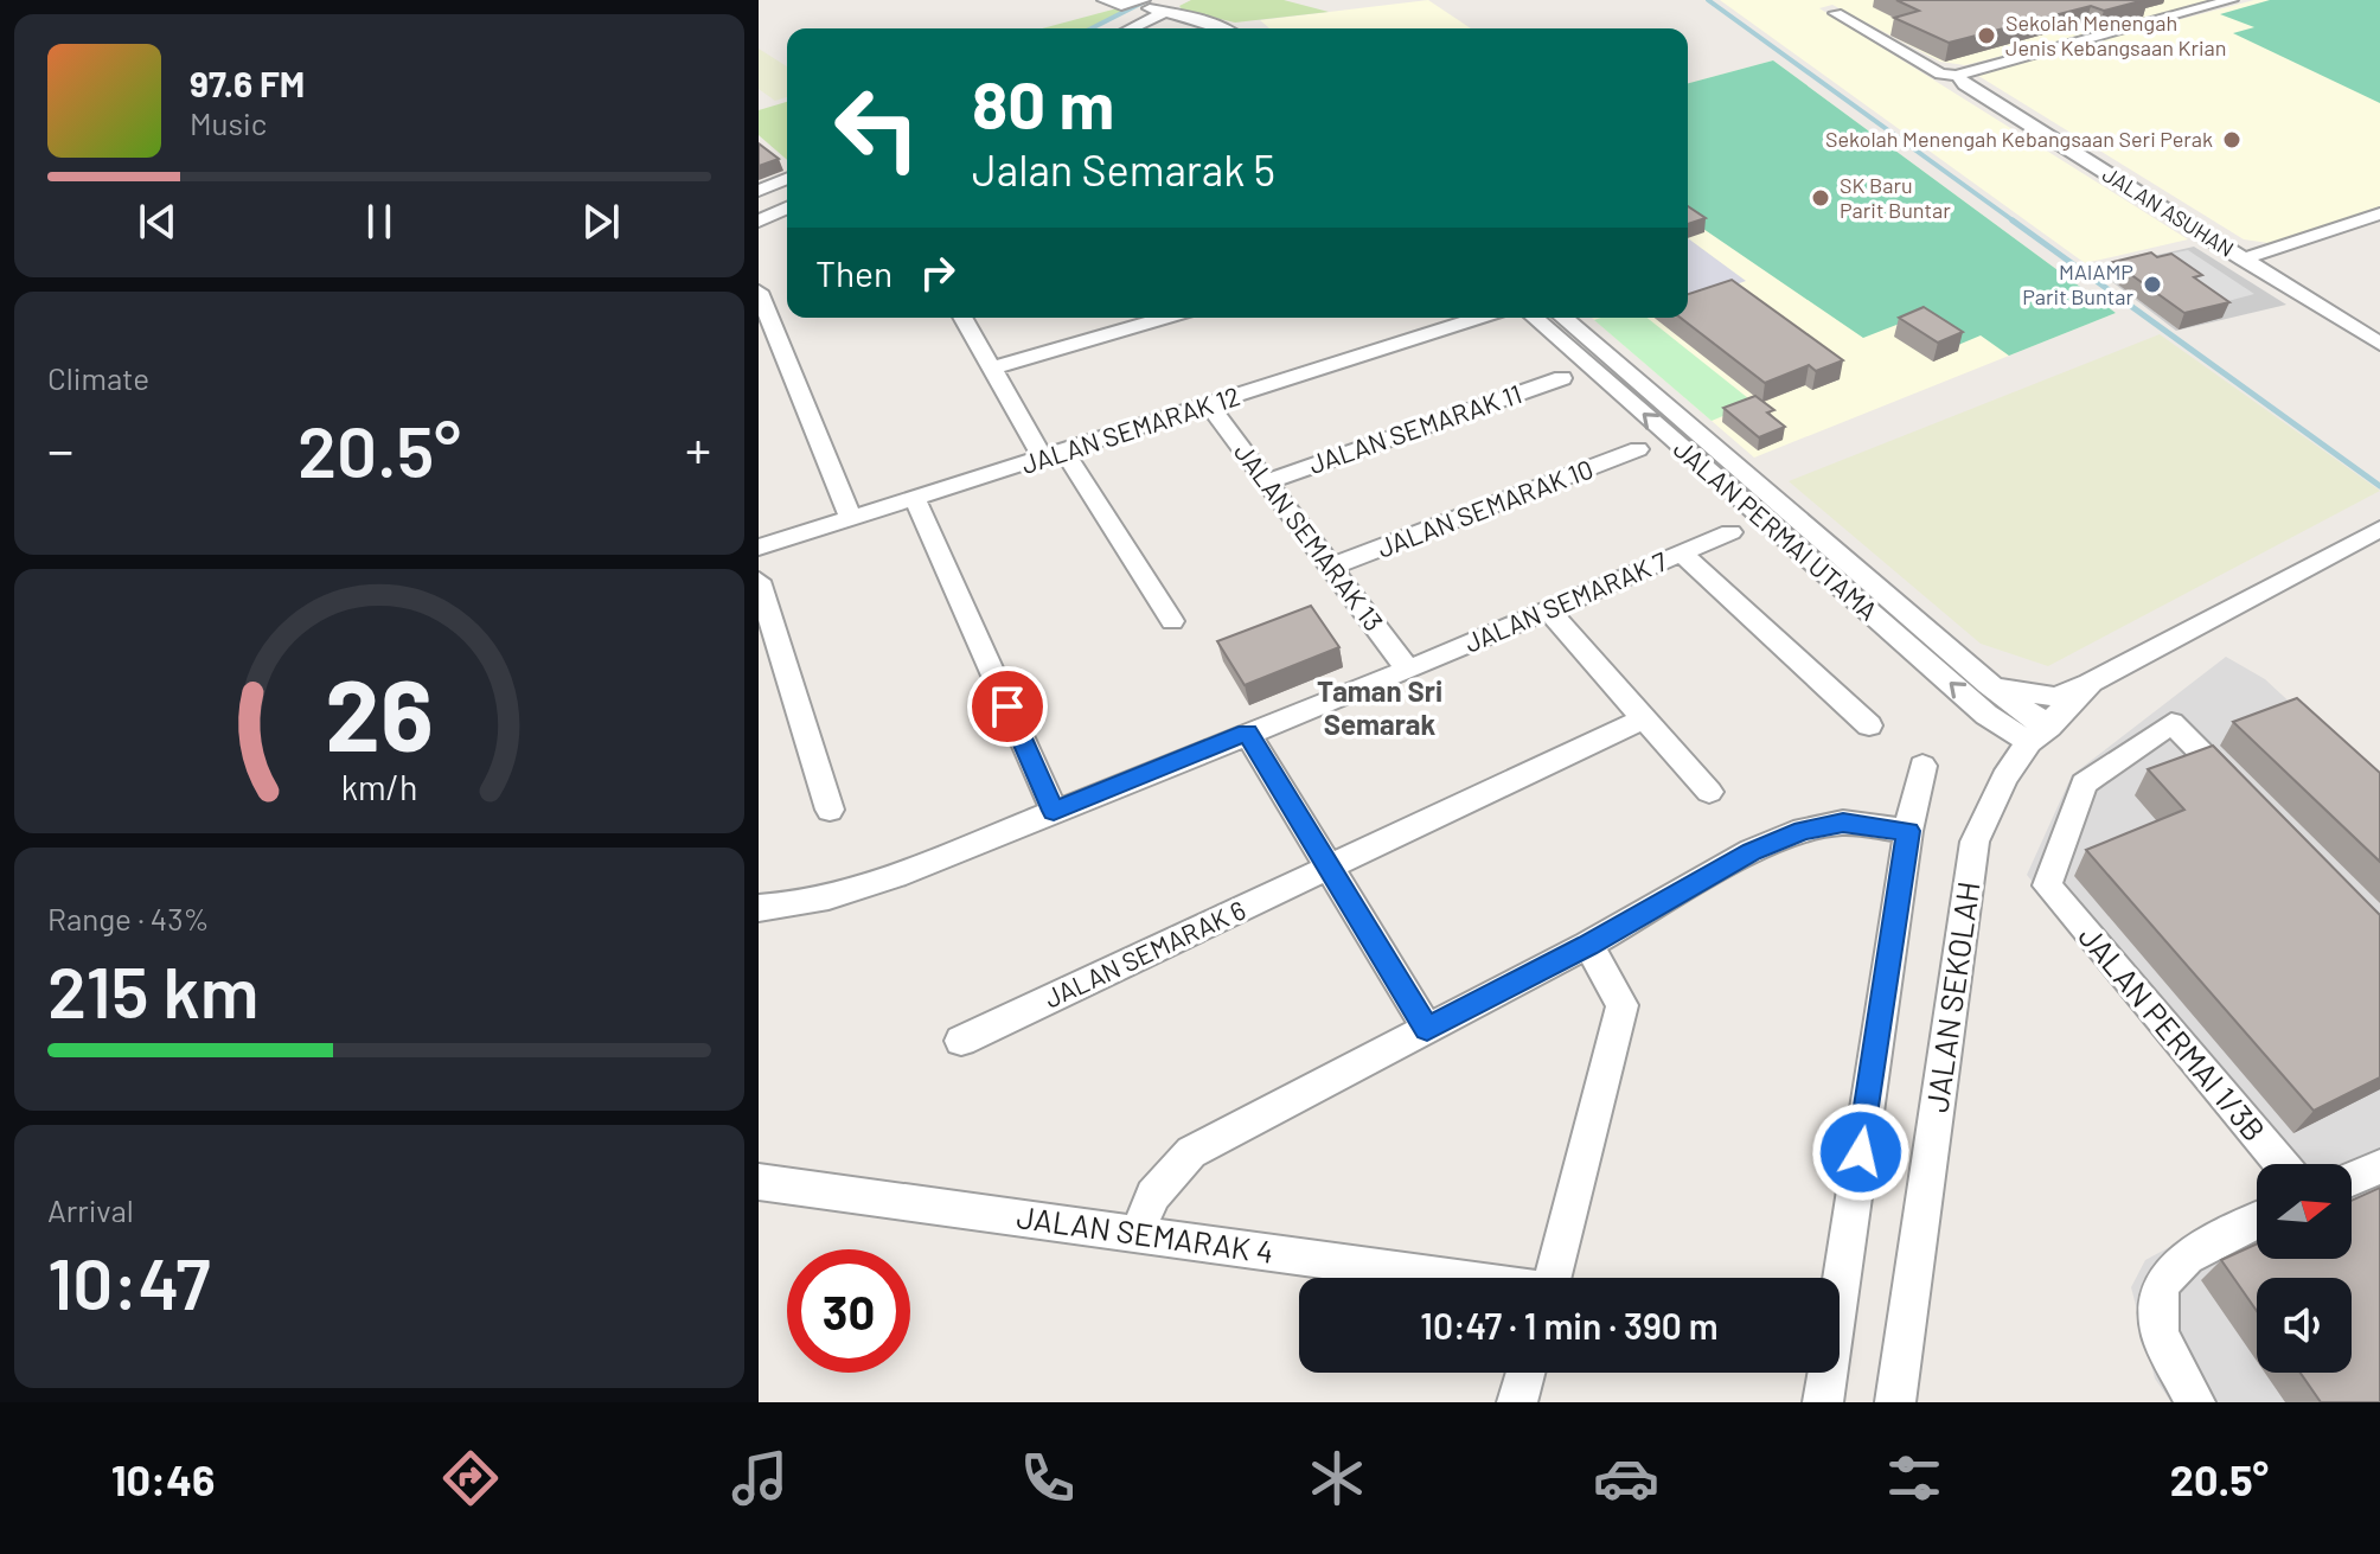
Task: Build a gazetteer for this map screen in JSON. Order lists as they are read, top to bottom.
{
  "streets": {
    "street": [
      "JALAN ASUHAN",
      "JALAN SEMARAK 11",
      "JALAN SEMARAK 12",
      "JALAN SEMARAK 10",
      "JALAN PERMAI UTAMA",
      "JALAN SEMARAK 13",
      "JALAN SEMARAK 7",
      "JALAN SEMARAK 6",
      "JALAN SEKOLAH",
      "JALAN PERMAI 1/3B",
      "JALAN SEMARAK 4"
    ]
  },
  "crossings": [
    ["JALAN SEMARAK 11", "JALAN SEMARAK 13"],
    ["JALAN SEMARAK 12", "JALAN SEMARAK 13"],
    ["JALAN SEMARAK 10", "JALAN SEMARAK 13"],
    ["JALAN PERMAI UTAMA", "JALAN SEKOLAH"],
    ["JALAN SEMARAK 13", "JALAN SEMARAK 7"]
  ],
  "districts": ["Taman Sri Semarak"],
  "places": [
    "Sekolah Menengah Jenis Kebangsaan Krian",
    "Sekolah Menengah Kebangsaan Seri Perak",
    "SK Baru Parit Buntar",
    "MAIAMP Parit Buntar"
  ],
  "north": "right",
  "page": {
    "turn": ["80 m", "Jalan Semarak 5"],
    "song": ["97.6 FM", "Music"],
    "then": "Then",
    "tile": [
      "Climate",
      ["Range · 43%", "215 km"],
      ["Arrival", "10:47"]
    ],
    "heat": ["−", "20.5°", "+"],
    "limit": "30",
    "trip": "10:47 · 1 min · 390 m",
    "tabs": ["10:46", "20.5°"],
    "gauge": ["26", "km/h"]
  }
}
